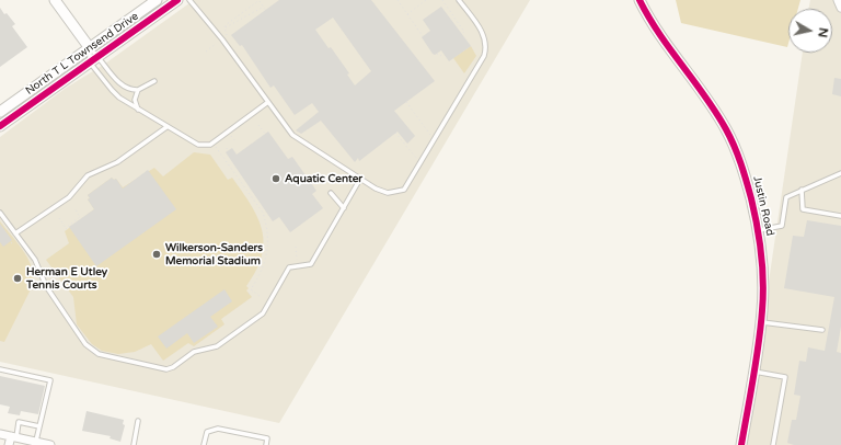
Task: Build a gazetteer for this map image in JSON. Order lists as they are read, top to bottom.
{
  "streets": {
    "street": ["North T L Townsend Drive", "Justin Road"]
  },
  "places": ["Aquatic Center", "Wilkerson-Sanders Memorial Stadium", "Herman E Utley Tennis Courts"],
  "north": "right"
}
